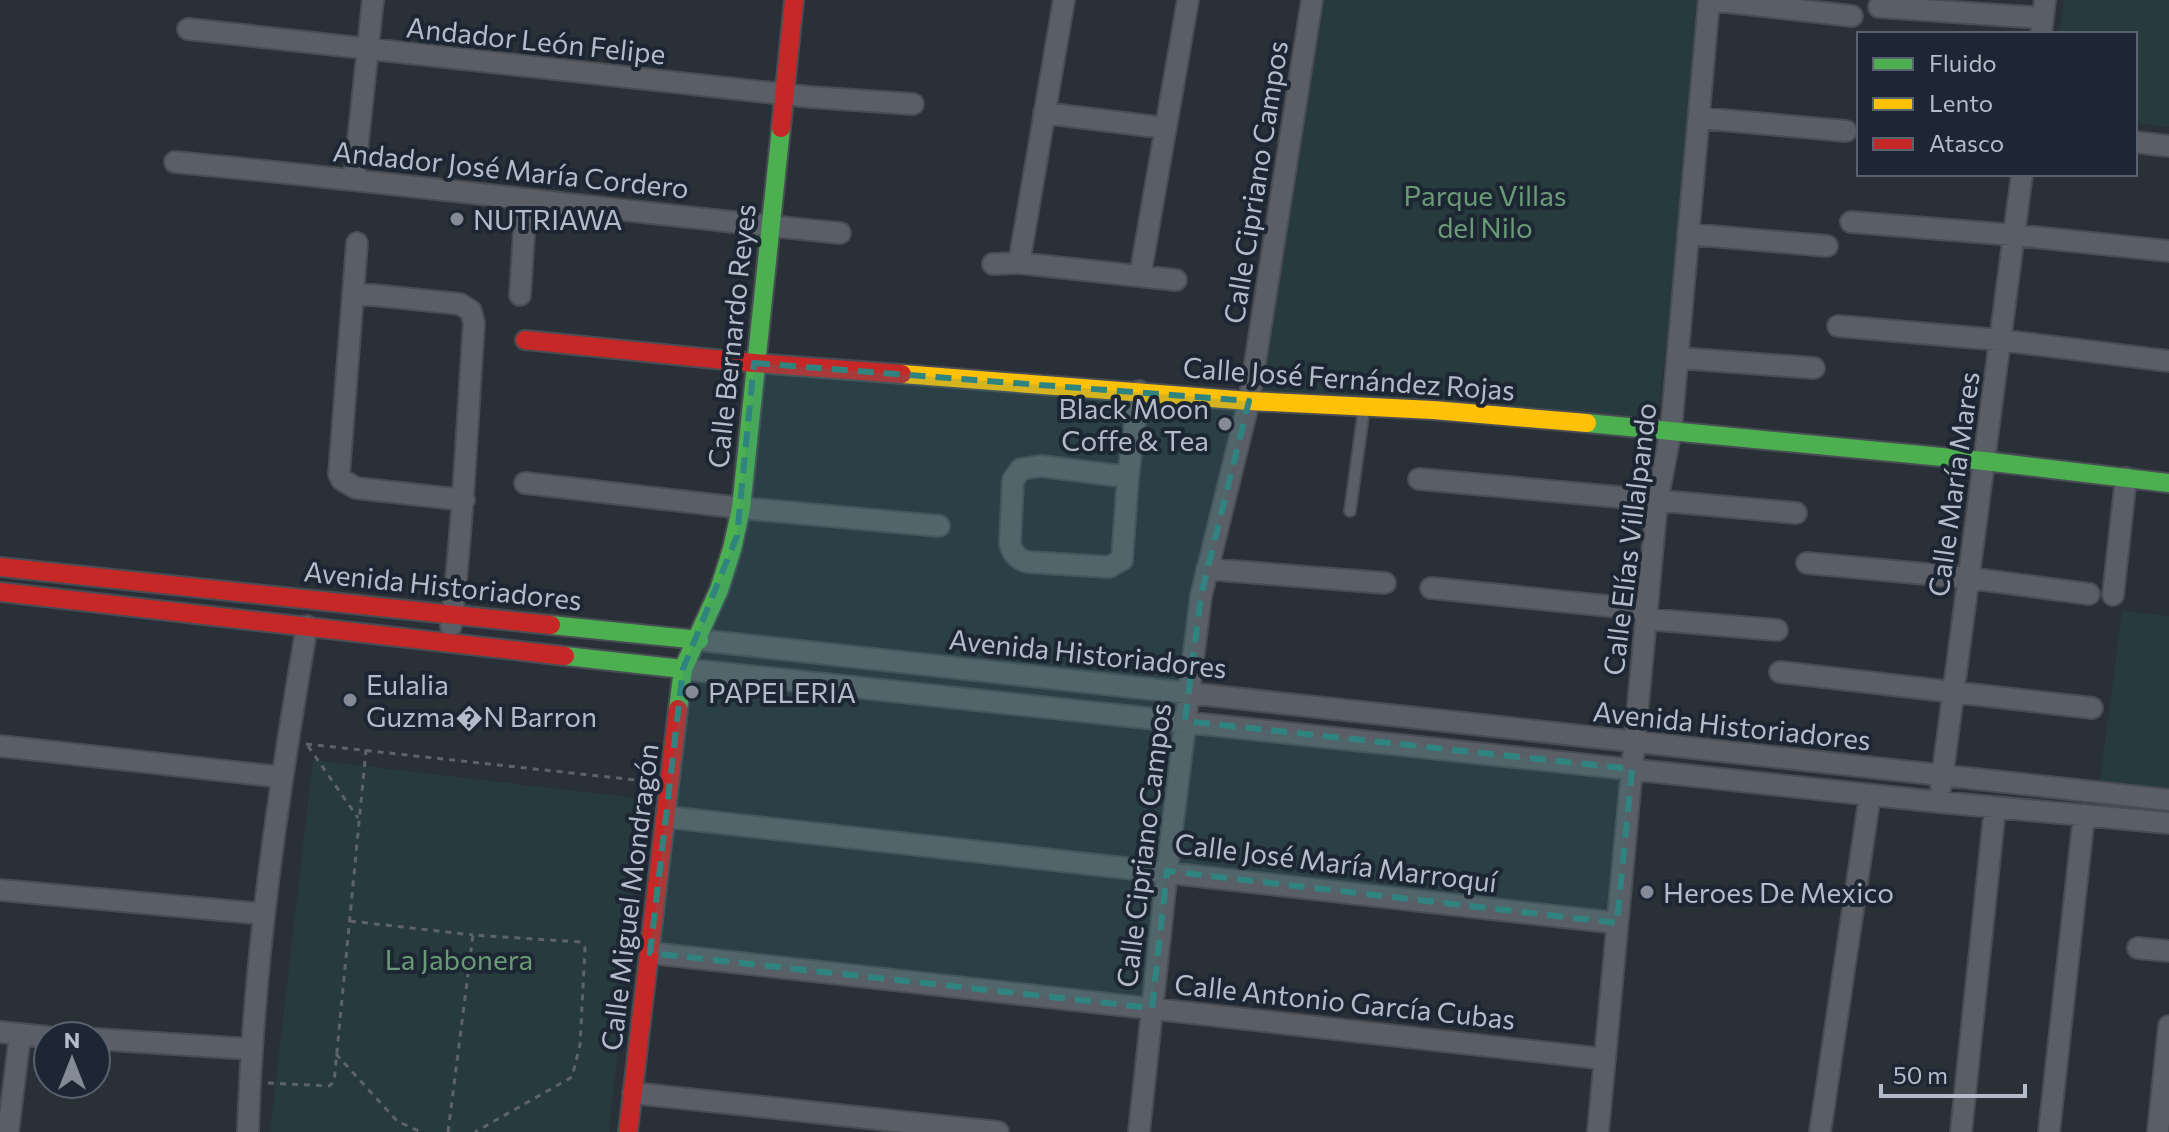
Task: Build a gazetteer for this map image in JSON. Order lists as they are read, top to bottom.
{
  "streets": {
    "street": [
      "Andador León Felipe",
      "Andador José María Cordero",
      "Calle Cipriano Campos",
      "Calle Bernardo Reyes",
      "Calle José Fernández Rojas",
      "Calle María Mares",
      "Calle Elías Villalpando",
      "Avenida Historiadores",
      "Calle José María Marroquí",
      "Calle Miguel Mondragón",
      "Calle Antonio García Cubas"
    ]
  },
  "crossings": [
    ["Andador León Felipe", "Calle Bernardo Reyes"],
    ["Andador José María Cordero", "Calle Bernardo Reyes"],
    ["Calle Cipriano Campos", "Calle José Fernández Rojas"],
    ["Calle Cipriano Campos", "Avenida Historiadores"],
    ["Calle Cipriano Campos", "Calle José María Marroquí"],
    ["Calle Cipriano Campos", "Calle Antonio García Cubas"],
    ["Calle Bernardo Reyes", "Calle José Fernández Rojas"],
    ["Calle Bernardo Reyes", "Avenida Historiadores"],
    ["Calle Bernardo Reyes", "Calle Miguel Mondragón"],
    ["Calle José Fernández Rojas", "Calle María Mares"],
    ["Calle José Fernández Rojas", "Calle Elías Villalpando"],
    ["Calle María Mares", "Avenida Historiadores"],
    ["Calle Elías Villalpando", "Avenida Historiadores"],
    ["Calle Elías Villalpando", "Calle José María Marroquí"],
    ["Calle Elías Villalpando", "Calle Antonio García Cubas"],
    ["Avenida Historiadores", "Calle Miguel Mondragón"],
    ["Calle José María Marroquí", "Calle Miguel Mondragón"],
    ["Calle Miguel Mondragón", "Calle Antonio García Cubas"]
  ],
  "parks": ["Parque Villas del Nilo", "La Jabonera"],
  "places": [
    "NUTRIAWA",
    "Black Moon Coffe & Tea",
    "PAPELERIA",
    "Eulalia Guzma�N Barron",
    "Heroes De Mexico"
  ],
  "legend": ["Fluido", "Lento", "Atasco"],
  "scale_bar": "50 m",
  "north": "top"
}
